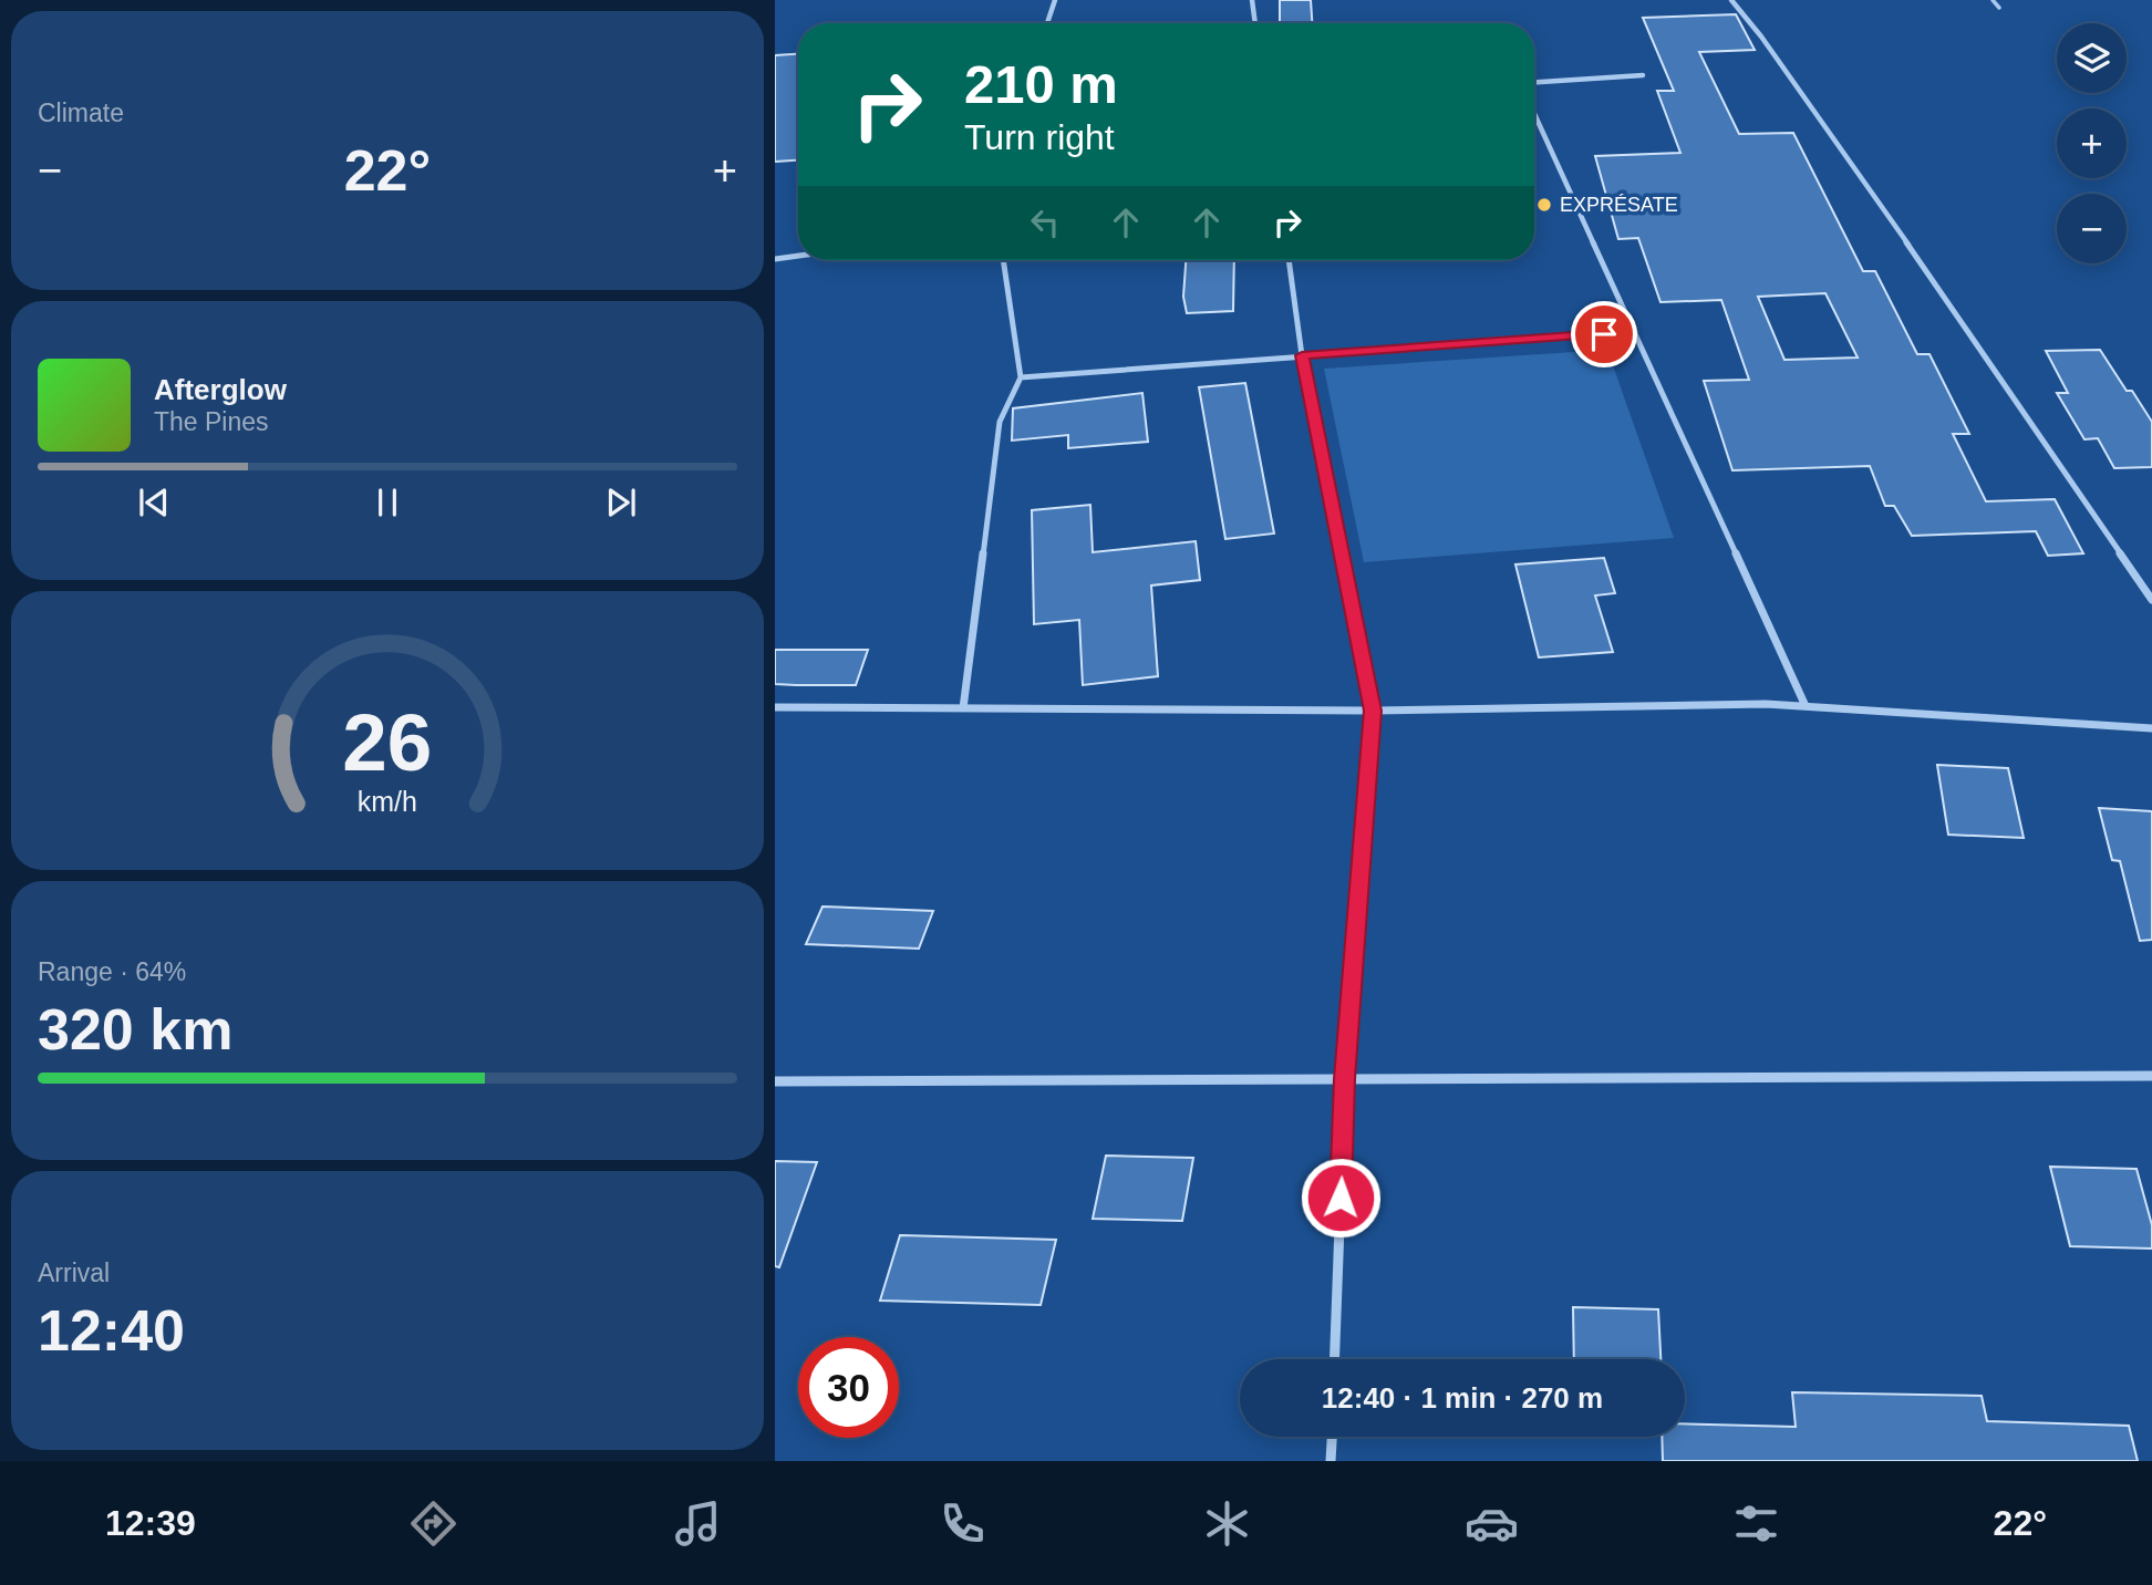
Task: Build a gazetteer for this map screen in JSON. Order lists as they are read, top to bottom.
{
  "places": ["EXPRÉSATE"],
  "page": {
    "tile": [
      "Climate",
      ["Range · 64%", "320 km"],
      ["Arrival", "12:40"]
    ],
    "map_buttons": ["+", "−"],
    "turn": ["210 m", "Turn right"],
    "heat": ["−", "22°", "+"],
    "song": ["Afterglow", "The Pines"],
    "limit": "30",
    "trip": "12:40 · 1 min · 270 m",
    "tabs": ["12:39", "22°"],
    "gauge": ["26", "km/h"]
  }
}
